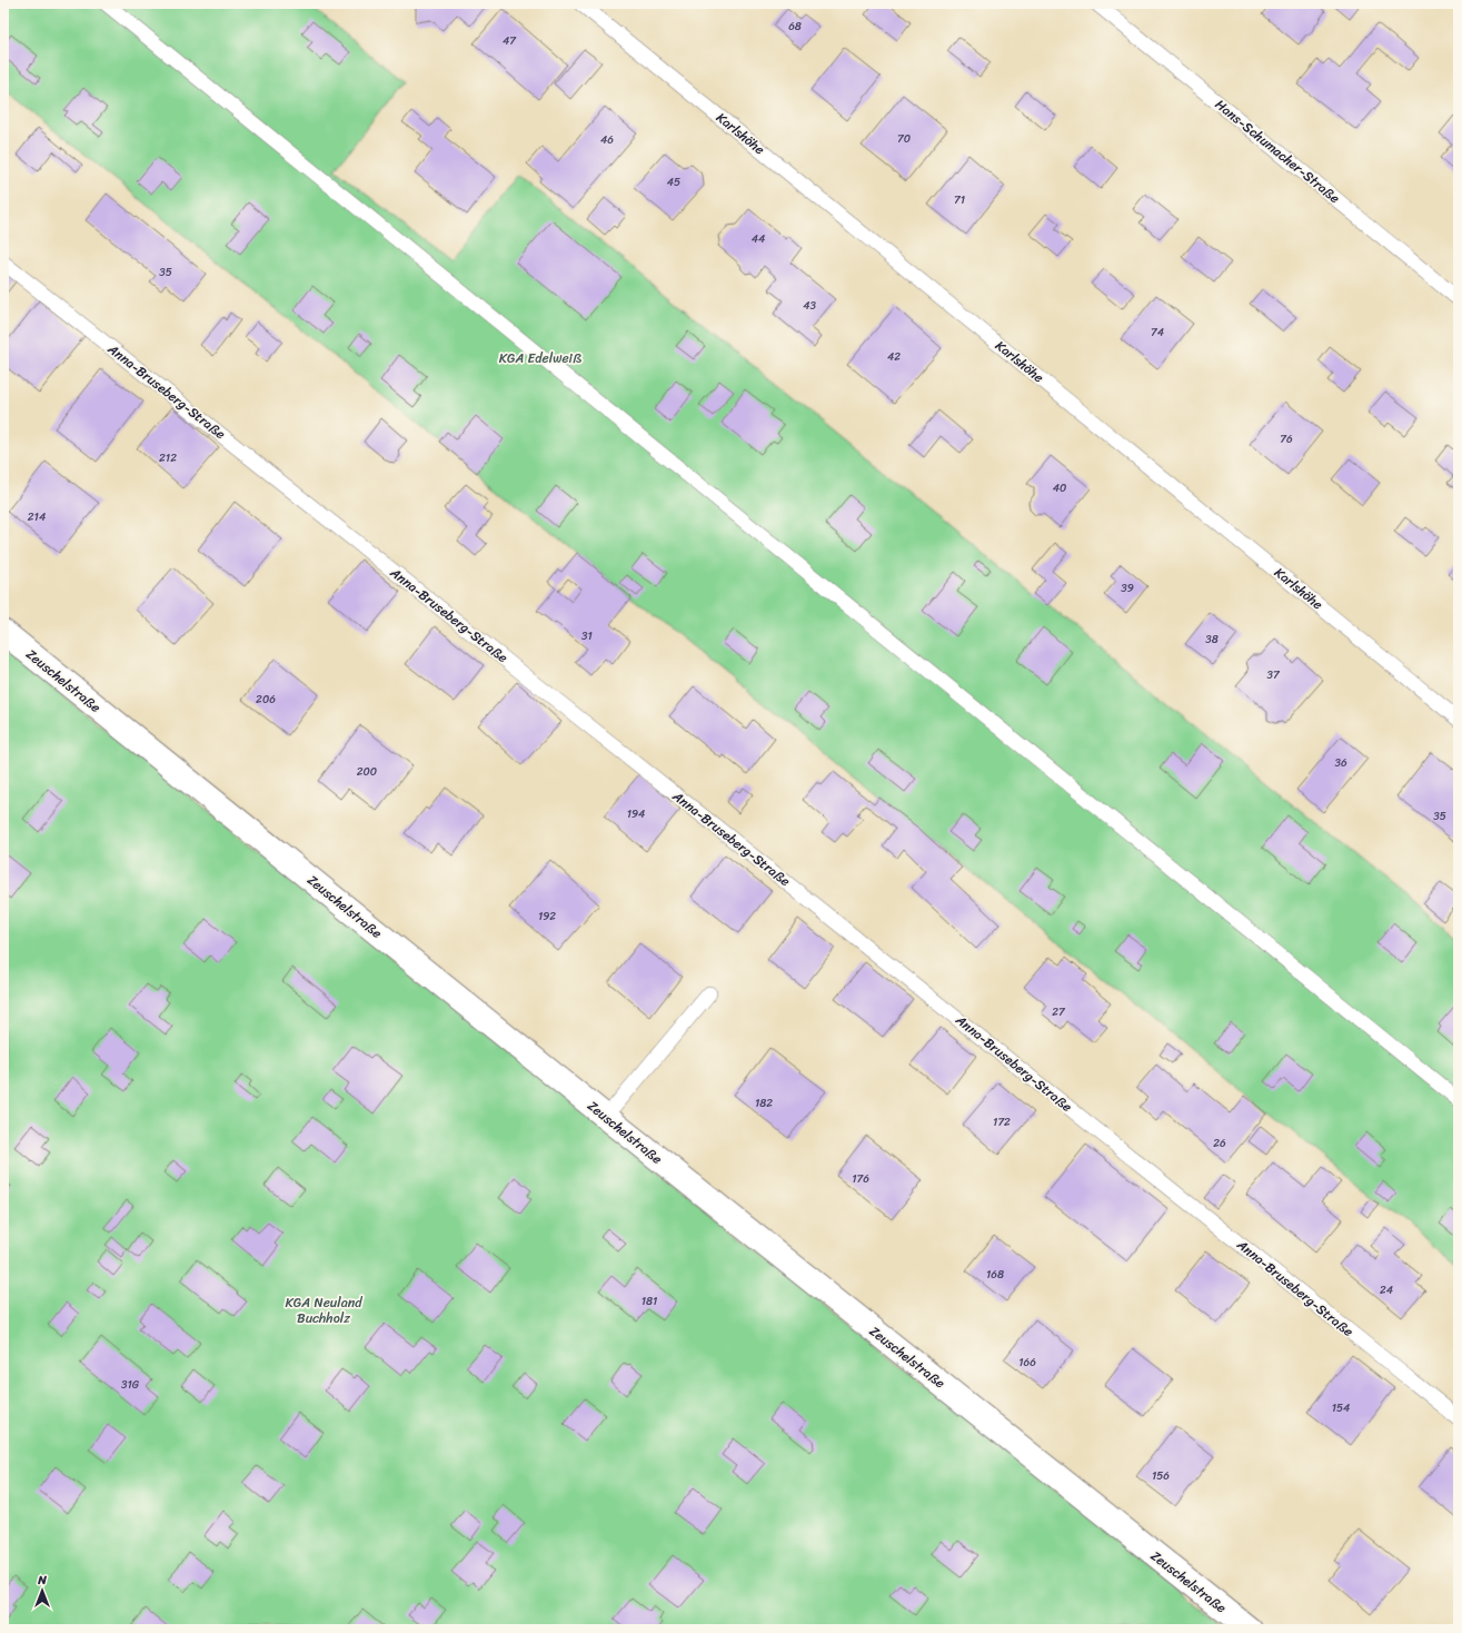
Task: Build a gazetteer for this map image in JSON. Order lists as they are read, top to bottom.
{
  "streets": {
    "street": ["Zeuschelstraße"],
    "lane": ["Karlshöhe", "Hans-Schumacher-Straße", "Anna-Bruseberg-Straße"]
  },
  "parks": ["KGA Edelweiß", "KGA Neuland Buchholz"],
  "house_numbers": [
    "68",
    "47",
    "70",
    "46",
    "45",
    "71",
    "44",
    "35",
    "43",
    "74",
    "42",
    "76",
    "212",
    "40",
    "214",
    "39",
    "31",
    "38",
    "37",
    "206",
    "36",
    "200",
    "194",
    "35",
    "192",
    "27",
    "182",
    "172",
    "26",
    "176",
    "168",
    "24",
    "181",
    "166",
    "31G",
    "154",
    "156"
  ],
  "north": "top"
}
